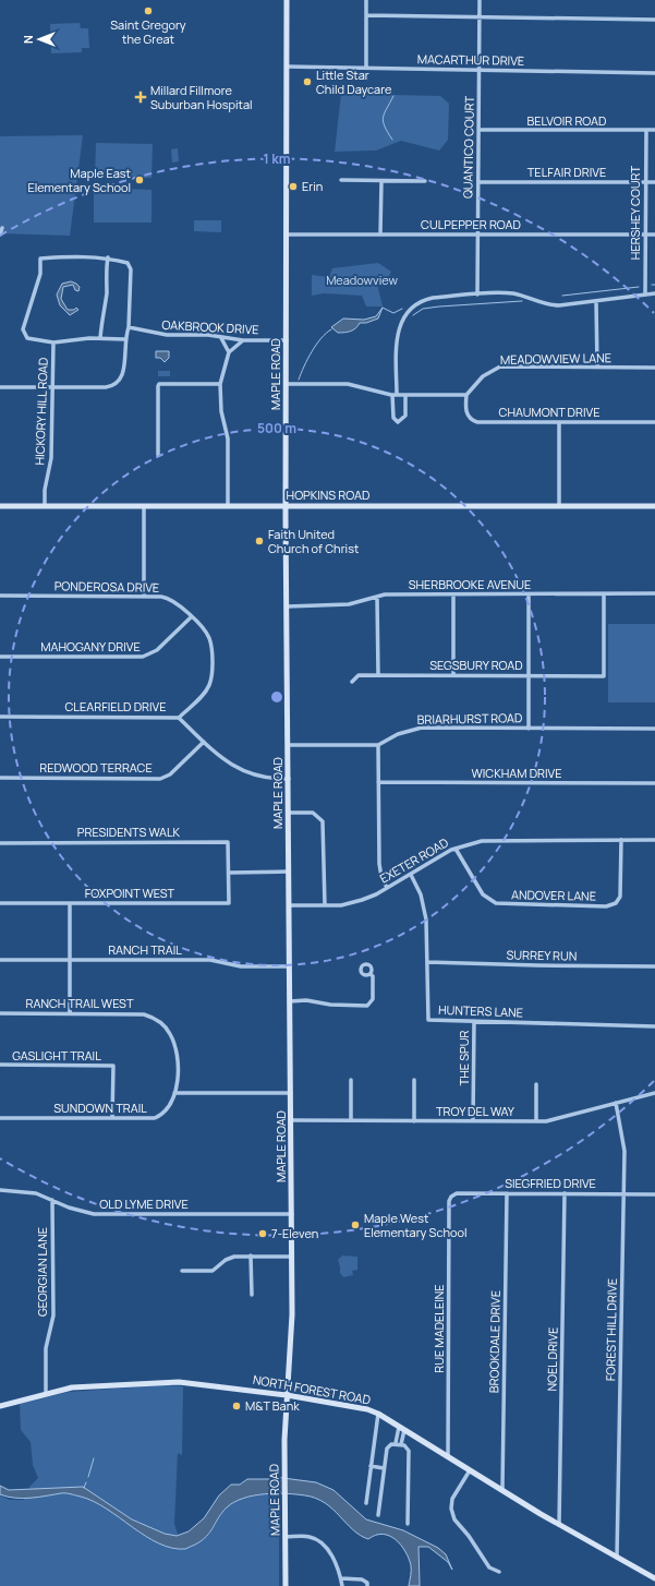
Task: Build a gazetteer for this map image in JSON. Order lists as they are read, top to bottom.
{
  "streets": {
    "main road": ["MAPLE ROAD", "HOPKINS ROAD", "NORTH FOREST ROAD"],
    "street": [
      "MACARTHUR DRIVE",
      "BELVOIR ROAD",
      "QUANTICO COURT",
      "TELFAIR DRIVE",
      "HERSHEY COURT",
      "CULPEPPER ROAD",
      "OAKBROOK DRIVE",
      "MEADOWVIEW LANE",
      "HICKORY HILL ROAD",
      "CHAUMONT DRIVE",
      "SHERBROOKE AVENUE",
      "PONDEROSA DRIVE",
      "MAHOGANY DRIVE",
      "SEGSBURY ROAD",
      "CLEARFIELD DRIVE",
      "BRIARHURST ROAD",
      "REDWOOD TERRACE",
      "WICKHAM DRIVE",
      "PRESIDENTS WALK",
      "EXETER ROAD",
      "FOXPOINT WEST",
      "ANDOVER LANE",
      "RANCH TRAIL",
      "SURREY RUN",
      "RANCH TRAIL WEST",
      "HUNTERS LANE",
      "GASLIGHT TRAIL",
      "THE SPUR",
      "SUNDOWN TRAIL",
      "TROY DEL WAY",
      "SIEGFRIED DRIVE",
      "OLD LYME DRIVE",
      "GEORGIAN LANE",
      "RUE MADELEINE",
      "FOREST HILL DRIVE",
      "BROOKDALE DRIVE",
      "NOEL DRIVE"
    ]
  },
  "crossings": [
    ["MACARTHUR DRIVE", "QUANTICO COURT"],
    ["MACARTHUR DRIVE", "MAPLE ROAD"],
    ["BELVOIR ROAD", "QUANTICO COURT"],
    ["BELVOIR ROAD", "HERSHEY COURT"],
    ["QUANTICO COURT", "TELFAIR DRIVE"],
    ["QUANTICO COURT", "CULPEPPER ROAD"],
    ["TELFAIR DRIVE", "HERSHEY COURT"],
    ["HERSHEY COURT", "CULPEPPER ROAD"],
    ["CULPEPPER ROAD", "MAPLE ROAD"],
    ["OAKBROOK DRIVE", "MAPLE ROAD"],
    ["OAKBROOK DRIVE", "HICKORY HILL ROAD"],
    ["MEADOWVIEW LANE", "CHAUMONT DRIVE"],
    ["MAPLE ROAD", "HOPKINS ROAD"],
    ["MAPLE ROAD", "SHERBROOKE AVENUE"],
    ["MAPLE ROAD", "CLEARFIELD DRIVE"],
    ["MAPLE ROAD", "BRIARHURST ROAD"],
    ["MAPLE ROAD", "EXETER ROAD"],
    ["MAPLE ROAD", "RANCH TRAIL"],
    ["MAPLE ROAD", "TROY DEL WAY"],
    ["MAPLE ROAD", "OLD LYME DRIVE"],
    ["MAPLE ROAD", "NORTH FOREST ROAD"],
    ["HICKORY HILL ROAD", "HOPKINS ROAD"],
    ["SHERBROOKE AVENUE", "SEGSBURY ROAD"],
    ["PONDEROSA DRIVE", "MAHOGANY DRIVE"],
    ["PONDEROSA DRIVE", "CLEARFIELD DRIVE"],
    ["CLEARFIELD DRIVE", "REDWOOD TERRACE"],
    ["PRESIDENTS WALK", "FOXPOINT WEST"],
    ["EXETER ROAD", "ANDOVER LANE"],
    ["EXETER ROAD", "HUNTERS LANE"],
    ["SURREY RUN", "HUNTERS LANE"],
    ["RANCH TRAIL WEST", "SUNDOWN TRAIL"],
    ["HUNTERS LANE", "THE SPUR"],
    ["GASLIGHT TRAIL", "SUNDOWN TRAIL"],
    ["THE SPUR", "TROY DEL WAY"],
    ["TROY DEL WAY", "FOREST HILL DRIVE"],
    ["SIEGFRIED DRIVE", "RUE MADELEINE"],
    ["SIEGFRIED DRIVE", "FOREST HILL DRIVE"],
    ["SIEGFRIED DRIVE", "BROOKDALE DRIVE"],
    ["SIEGFRIED DRIVE", "NOEL DRIVE"],
    ["OLD LYME DRIVE", "GEORGIAN LANE"],
    ["GEORGIAN LANE", "NORTH FOREST ROAD"],
    ["RUE MADELEINE", "NORTH FOREST ROAD"],
    ["FOREST HILL DRIVE", "NORTH FOREST ROAD"],
    ["BROOKDALE DRIVE", "NORTH FOREST ROAD"],
    ["NOEL DRIVE", "NORTH FOREST ROAD"]
  ],
  "parks": ["Meadowview"],
  "places": {
    "other": [
      "Saint Gregory the Great",
      "Little Star Child Daycare",
      "Maple East Elementary School",
      "Erin",
      "Faith United Church of Christ",
      "Maple West Elementary School",
      "7-Eleven",
      "M&T Bank"
    ],
    "health": ["Millard Fillmore Suburban Hospital"]
  },
  "north": "left",
  "rings": ["1 km", "500 m"]
}
